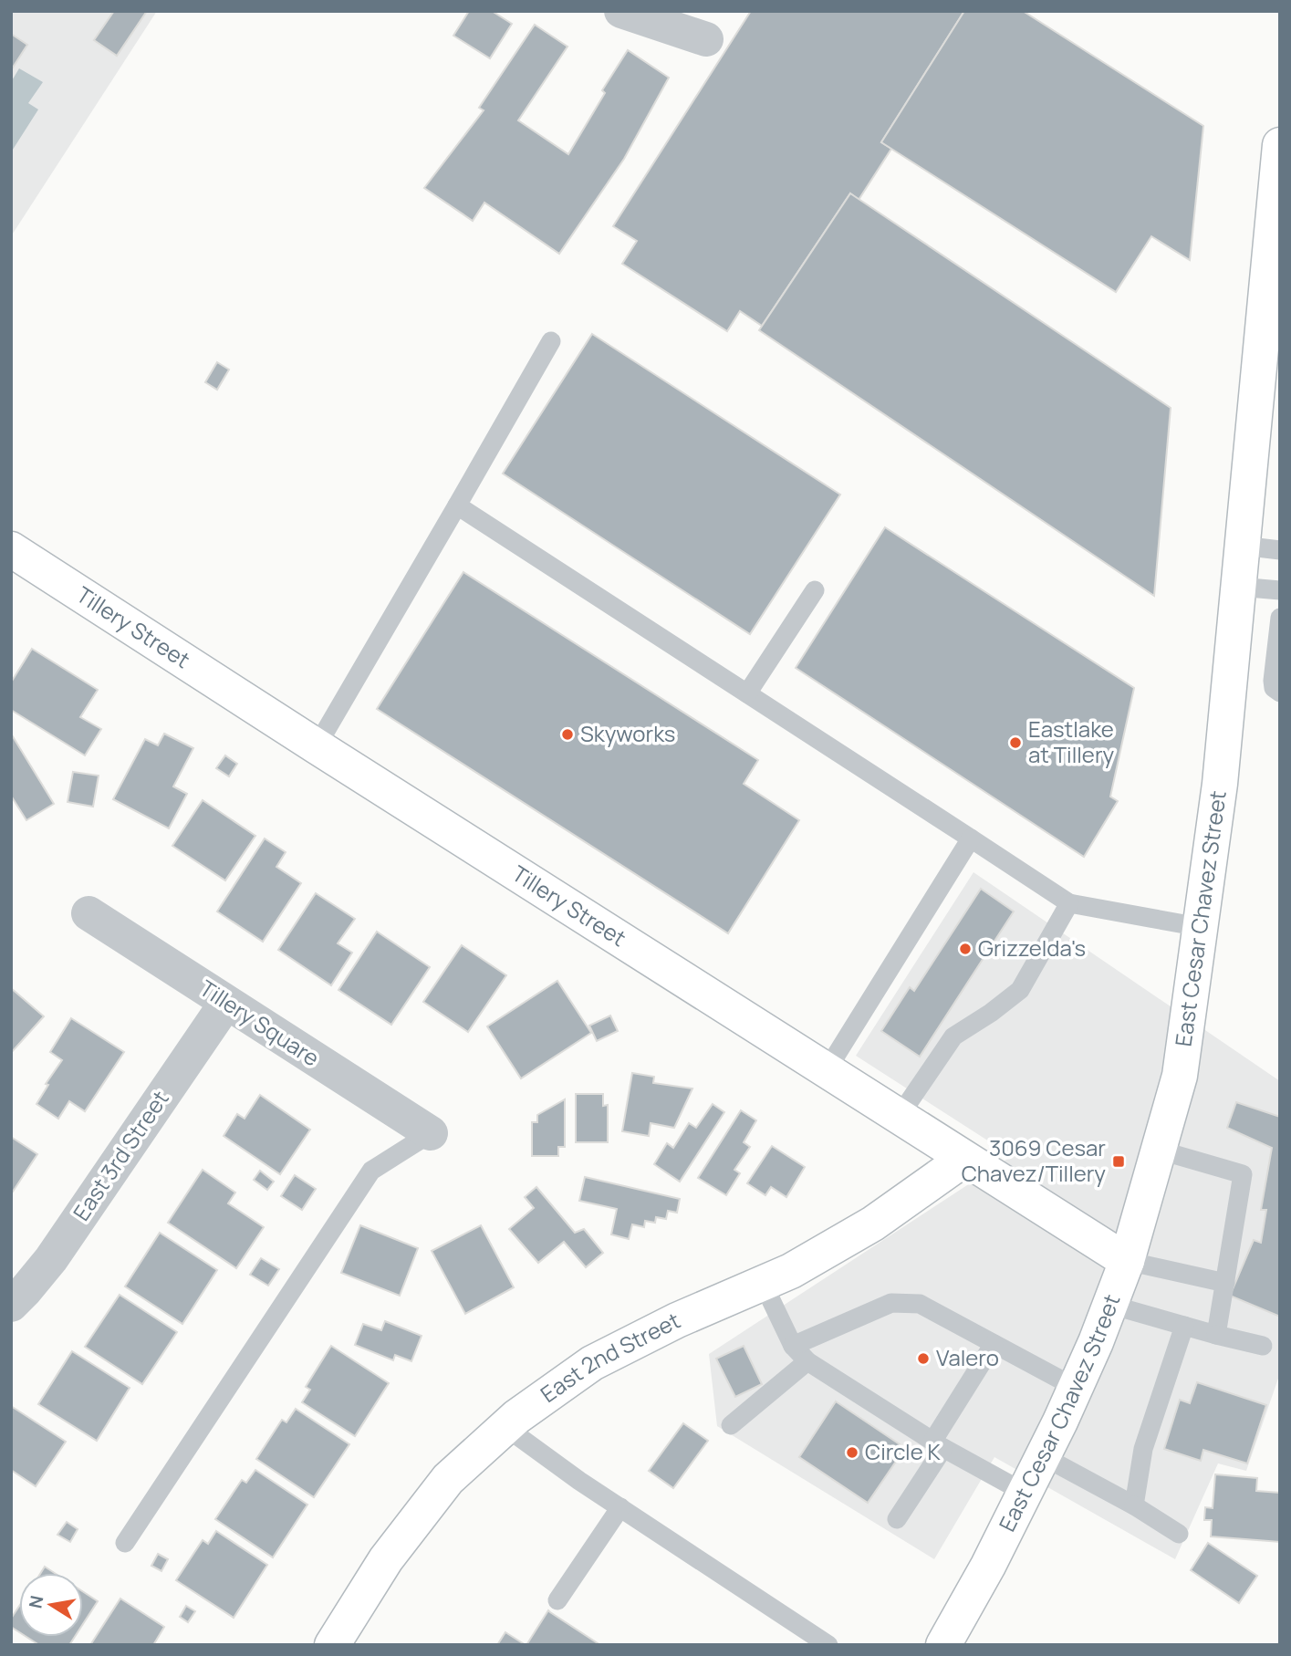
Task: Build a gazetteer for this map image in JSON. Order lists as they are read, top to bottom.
{
  "streets": {
    "street": [
      "Tillery Street",
      "East Cesar Chavez Street",
      "Tillery Square",
      "East 3rd Street",
      "East 2nd Street"
    ]
  },
  "crossings": [
    ["Tillery Street", "East Cesar Chavez Street"],
    ["Tillery Street", "East 2nd Street"],
    ["Tillery Square", "East 3rd Street"]
  ],
  "places": {
    "other": [
      "Skyworks",
      "Eastlake at Tillery",
      "Grizzelda's",
      "Valero",
      "Circle K"
    ],
    "transit": ["3069 Cesar Chavez/Tillery"]
  },
  "north": "left"
}
